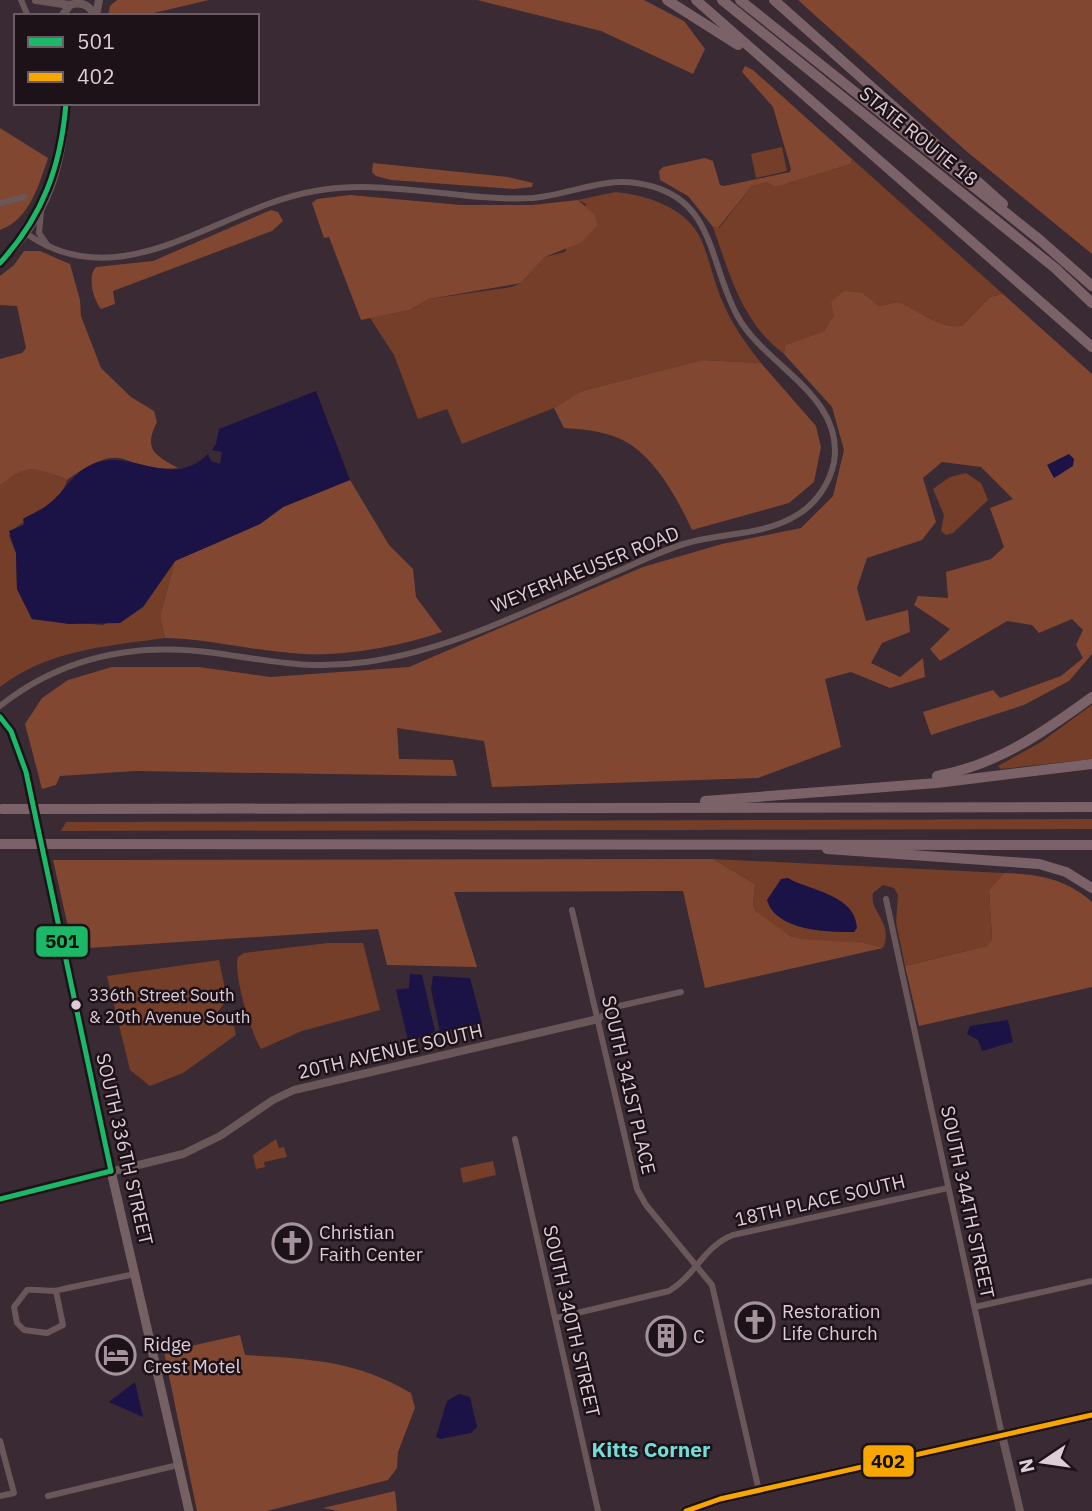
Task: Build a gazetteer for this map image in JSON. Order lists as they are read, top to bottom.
{
  "streets": {
    "highway": ["STATE ROUTE 18"],
    "main road": ["SOUTH 336TH STREET"],
    "street": [
      "WEYERHAEUSER ROAD",
      "20TH AVENUE SOUTH",
      "SOUTH 341ST PLACE",
      "18TH PLACE SOUTH",
      "SOUTH 344TH STREET",
      "SOUTH 340TH STREET"
    ]
  },
  "crossings": [
    ["20TH AVENUE SOUTH", "SOUTH 341ST PLACE"],
    ["20TH AVENUE SOUTH", "SOUTH 336TH STREET"],
    ["SOUTH 341ST PLACE", "18TH PLACE SOUTH"],
    ["18TH PLACE SOUTH", "SOUTH 344TH STREET"],
    ["18TH PLACE SOUTH", "SOUTH 340TH STREET"]
  ],
  "districts": ["Kitts Corner"],
  "places": {
    "other": ["336th Street South & 20th Avenue South"],
    "church": ["Christian Faith Center", "Restoration Life Church"],
    "building": ["C"],
    "hotel": ["Ridge Crest Motel"]
  },
  "lines": ["transit line 501", "transit line 402"],
  "legend": ["501", "402"],
  "north": "left"
}
